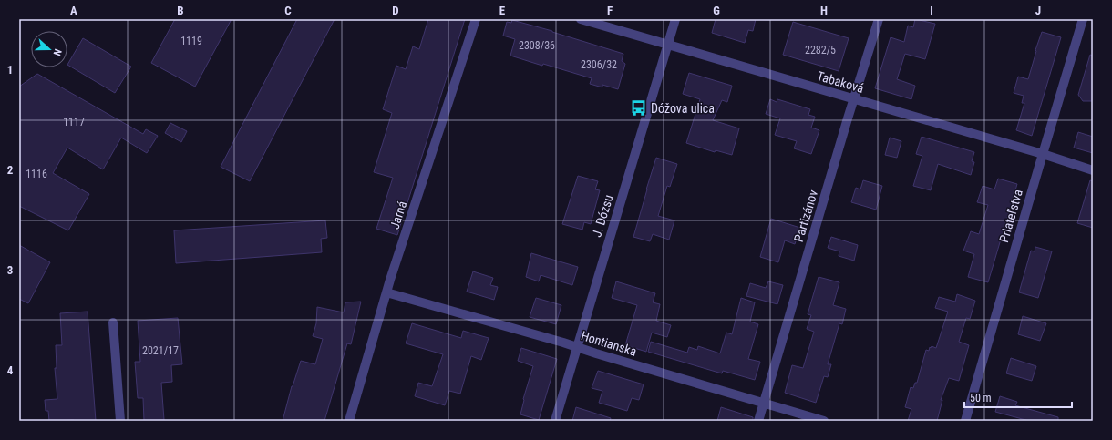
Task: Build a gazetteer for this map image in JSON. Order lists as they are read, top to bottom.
{
  "streets": {
    "street": [
      "Tabaková",
      "Jarná",
      "J. Dózsu",
      "Partizánov",
      "Priateľstva",
      "Hontianska"
    ]
  },
  "crossings": [
    ["Tabaková", "J. Dózsu"],
    ["Tabaková", "Partizánov"],
    ["Tabaková", "Priateľstva"],
    ["Jarná", "Hontianska"],
    ["J. Dózsu", "Hontianska"],
    ["Partizánov", "Hontianska"]
  ],
  "places": {
    "bus stop": ["Dóžova ulica"]
  },
  "house_numbers": [
    "1119",
    "2308/36",
    "2282/5",
    "2306/32",
    "1117",
    "1116",
    "2021/17"
  ],
  "scale_bar": "50 m",
  "north": "right",
  "grid": {
    "columns": [
      "A",
      "B",
      "C",
      "D",
      "E",
      "F",
      "G",
      "H",
      "I",
      "J"
    ],
    "rows": [
      "1",
      "2",
      "3",
      "4"
    ]
  }
}
